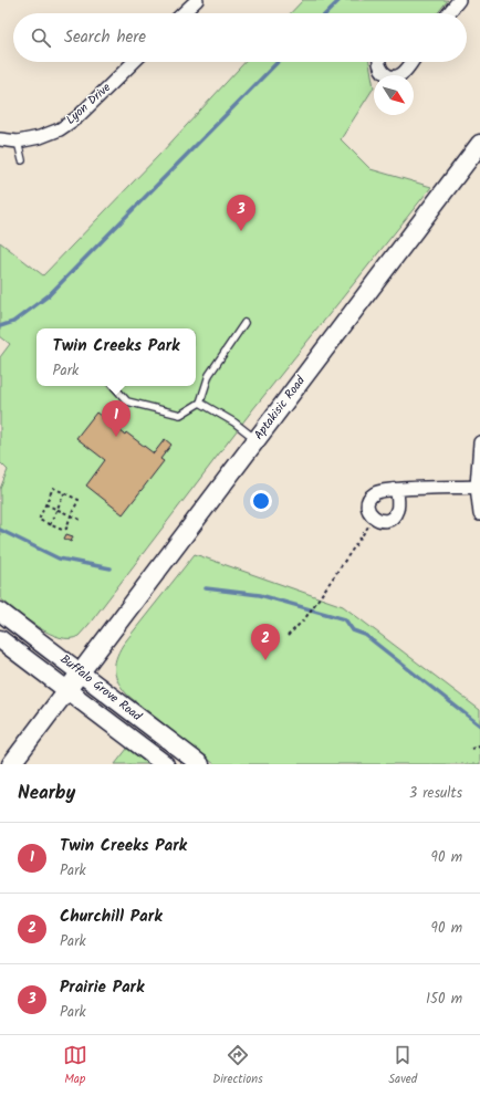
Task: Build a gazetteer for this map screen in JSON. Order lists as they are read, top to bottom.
{
  "streets": {
    "main road": ["Aptakisic Road", "Buffalo Grove Road"],
    "street": ["Lyon Drive"]
  },
  "crossings": [
    ["Aptakisic Road", "Buffalo Grove Road"]
  ],
  "north": "bottom right",
  "page": {
    "search": "Search here",
    "pins": ["3", "1", "2"],
    "popup": ["Twin Creeks Park", "Park"],
    "heading": ["Nearby", "3 results"],
    "list": [
      {
        "mark": "1",
        "name": "Twin Creeks Park",
        "note": "Park",
        "value": "90 m"
      },
      {
        "mark": "2",
        "name": "Churchill Park",
        "note": "Park",
        "value": "90 m"
      },
      {
        "mark": "3",
        "name": "Prairie Park",
        "note": "Park",
        "value": "150 m"
      }
    ],
    "nav": ["Map", "Directions", "Saved"]
  }
}
